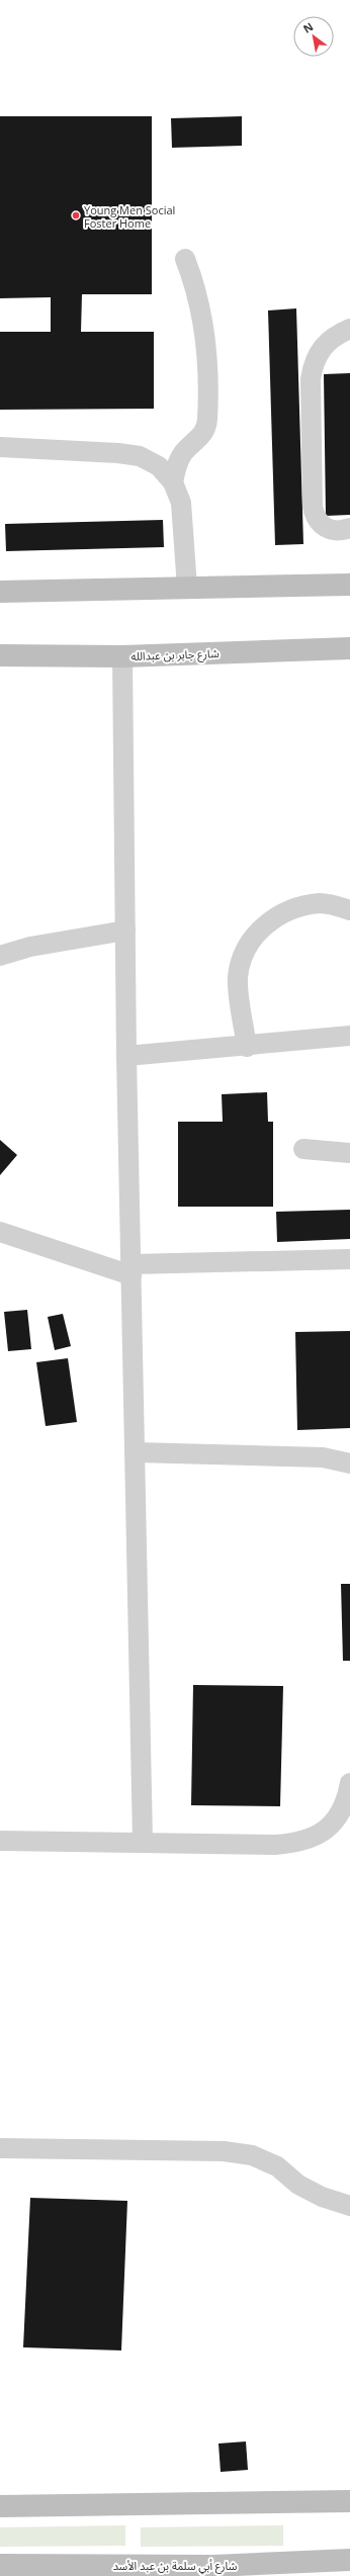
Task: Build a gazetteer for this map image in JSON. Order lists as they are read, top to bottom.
{
  "streets": {
    "street": ["شارع جابر بن عبدالله", "شارع أبي سلمة بن عبد الأسد"]
  },
  "places": ["Young Men Social Foster Home"],
  "north": "top left"
}
